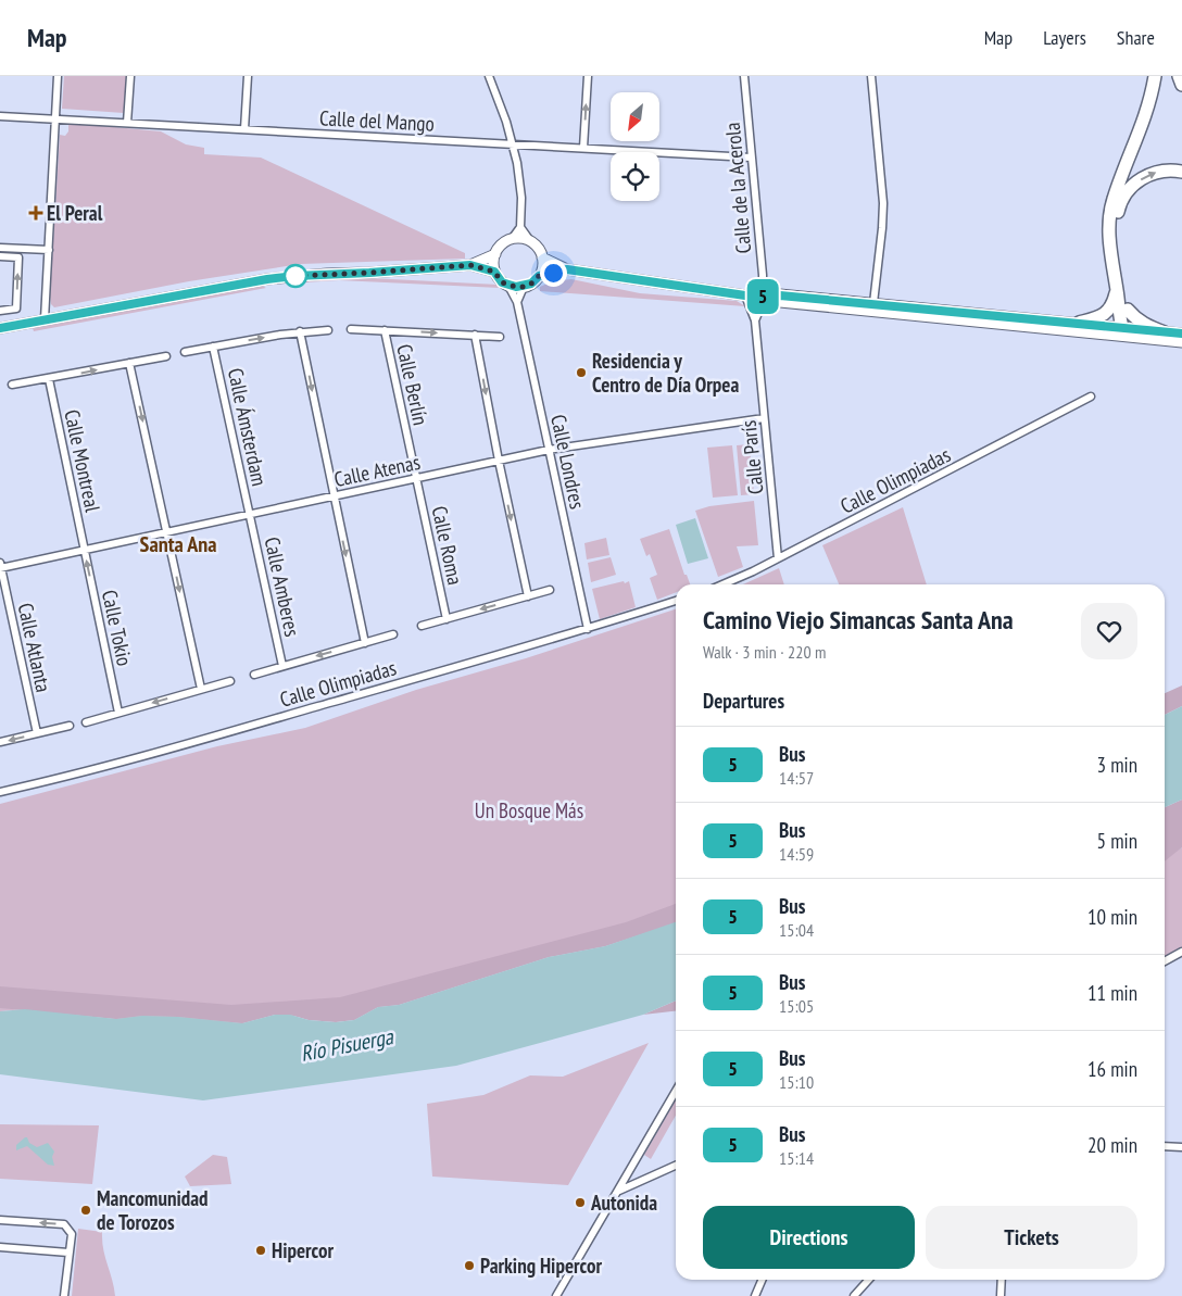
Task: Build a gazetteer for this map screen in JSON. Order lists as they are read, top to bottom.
{
  "streets": {
    "street": [
      "Calle del Mango",
      "Calle de la Acerola",
      "Calle Berlín",
      "Calle Ámsterdam",
      "Calle París",
      "Calle Montreal",
      "Calle Londres",
      "Calle Atenas",
      "Calle Olimpiadas",
      "Calle Roma",
      "Calle Amberes",
      "Calle Tokio",
      "Calle Atlanta"
    ]
  },
  "crossings": [
    ["Calle del Mango", "Calle de la Acerola"],
    ["Calle Berlín", "Calle Atenas"],
    ["Calle Berlín", "Calle Roma"],
    ["Calle Ámsterdam", "Calle Atenas"],
    ["Calle Ámsterdam", "Calle Amberes"],
    ["Calle París", "Calle Atenas"],
    ["Calle París", "Calle Olimpiadas"],
    ["Calle Montreal", "Calle Atenas"],
    ["Calle Montreal", "Calle Tokio"],
    ["Calle Londres", "Calle Atenas"],
    ["Calle Londres", "Calle Olimpiadas"],
    ["Calle Atenas", "Calle Roma"],
    ["Calle Atenas", "Calle Amberes"],
    ["Calle Atenas", "Calle Tokio"],
    ["Calle Atenas", "Calle Atlanta"]
  ],
  "one_way": ["Calle Tokio"],
  "districts": ["Santa Ana"],
  "water": ["Río Pisuerga"],
  "parks": ["Un Bosque Más"],
  "places": {
    "health": ["El Peral"],
    "other": [
      "Residencia y Centro de Día Orpea",
      "Autonida",
      "Mancomunidad de Torozos",
      "Hipercor",
      "Parking Hipercor"
    ]
  },
  "lines": ["bus line 5"],
  "north": "bottom left",
  "page": {
    "header": "Map",
    "nav": ["Map", "Layers", "Share"],
    "on_map": "5",
    "heading": [
      ["Camino Viejo Simancas Santa Ana", "Walk · 3 min · 220 m"],
      "Departures"
    ],
    "list": [
      {
        "mark": "5",
        "name": "Bus",
        "note": "14:57",
        "value": "3 min"
      },
      {
        "mark": "5",
        "name": "Bus",
        "note": "14:59",
        "value": "5 min"
      },
      {
        "mark": "5",
        "name": "Bus",
        "note": "15:04",
        "value": "10 min"
      },
      {
        "mark": "5",
        "name": "Bus",
        "note": "15:05",
        "value": "11 min"
      },
      {
        "mark": "5",
        "name": "Bus",
        "note": "15:10",
        "value": "16 min"
      },
      {
        "mark": "5",
        "name": "Bus",
        "note": "15:14",
        "value": "20 min"
      }
    ],
    "buttons": ["Directions", "Tickets"]
  }
}
